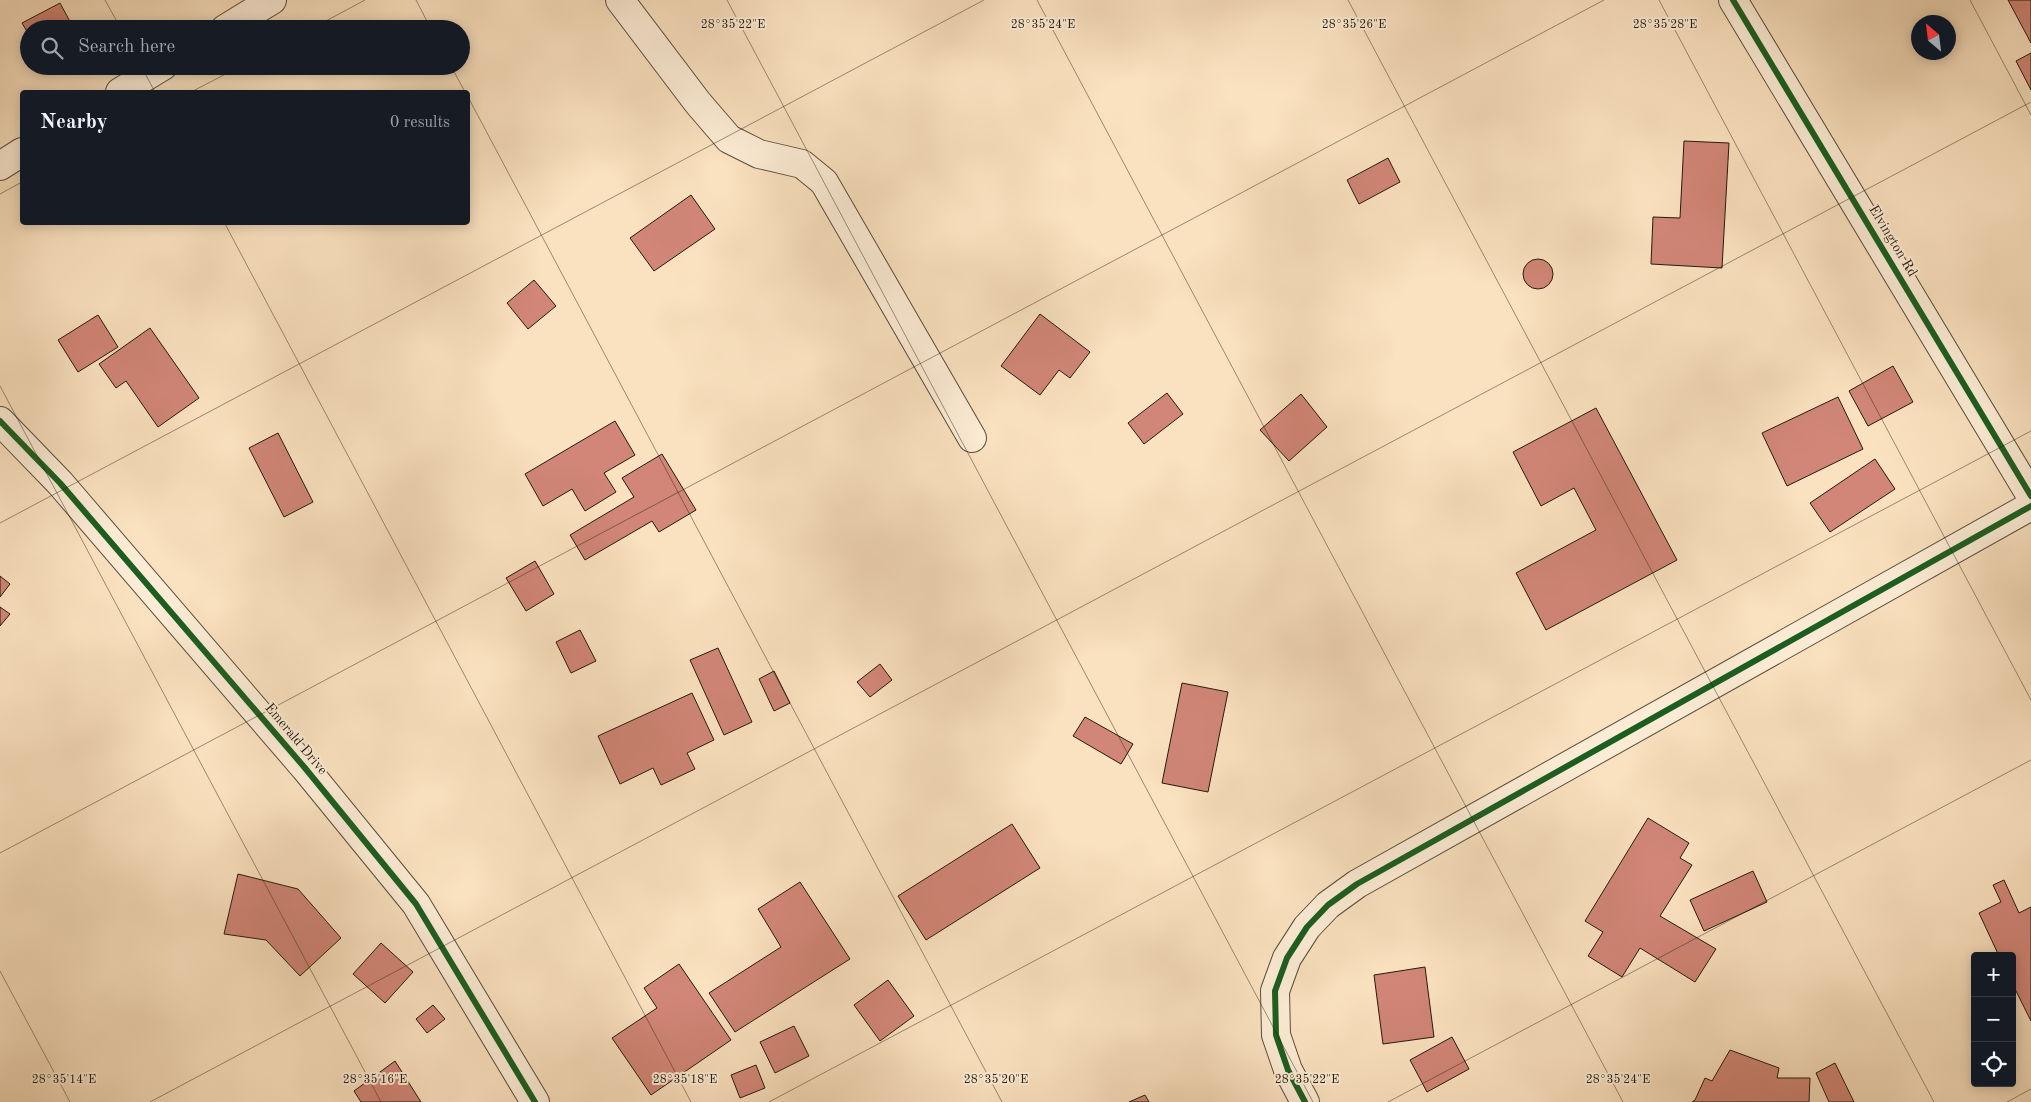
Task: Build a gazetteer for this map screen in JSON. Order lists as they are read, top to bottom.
{
  "streets": {
    "street": ["Elvington Rd", "Emerald Drive"]
  },
  "north": "top left",
  "page": {
    "search": "Search here",
    "heading": ["Nearby", "0 results"],
    "map_buttons": ["+", "−"]
  },
  "coordinates": [
    "28°35'22\"E",
    "28°35'24\"E",
    "28°35'26\"E",
    "28°35'28\"E",
    "28°35'14\"E",
    "28°35'16\"E",
    "28°35'18\"E",
    "28°35'20\"E"
  ]
}
